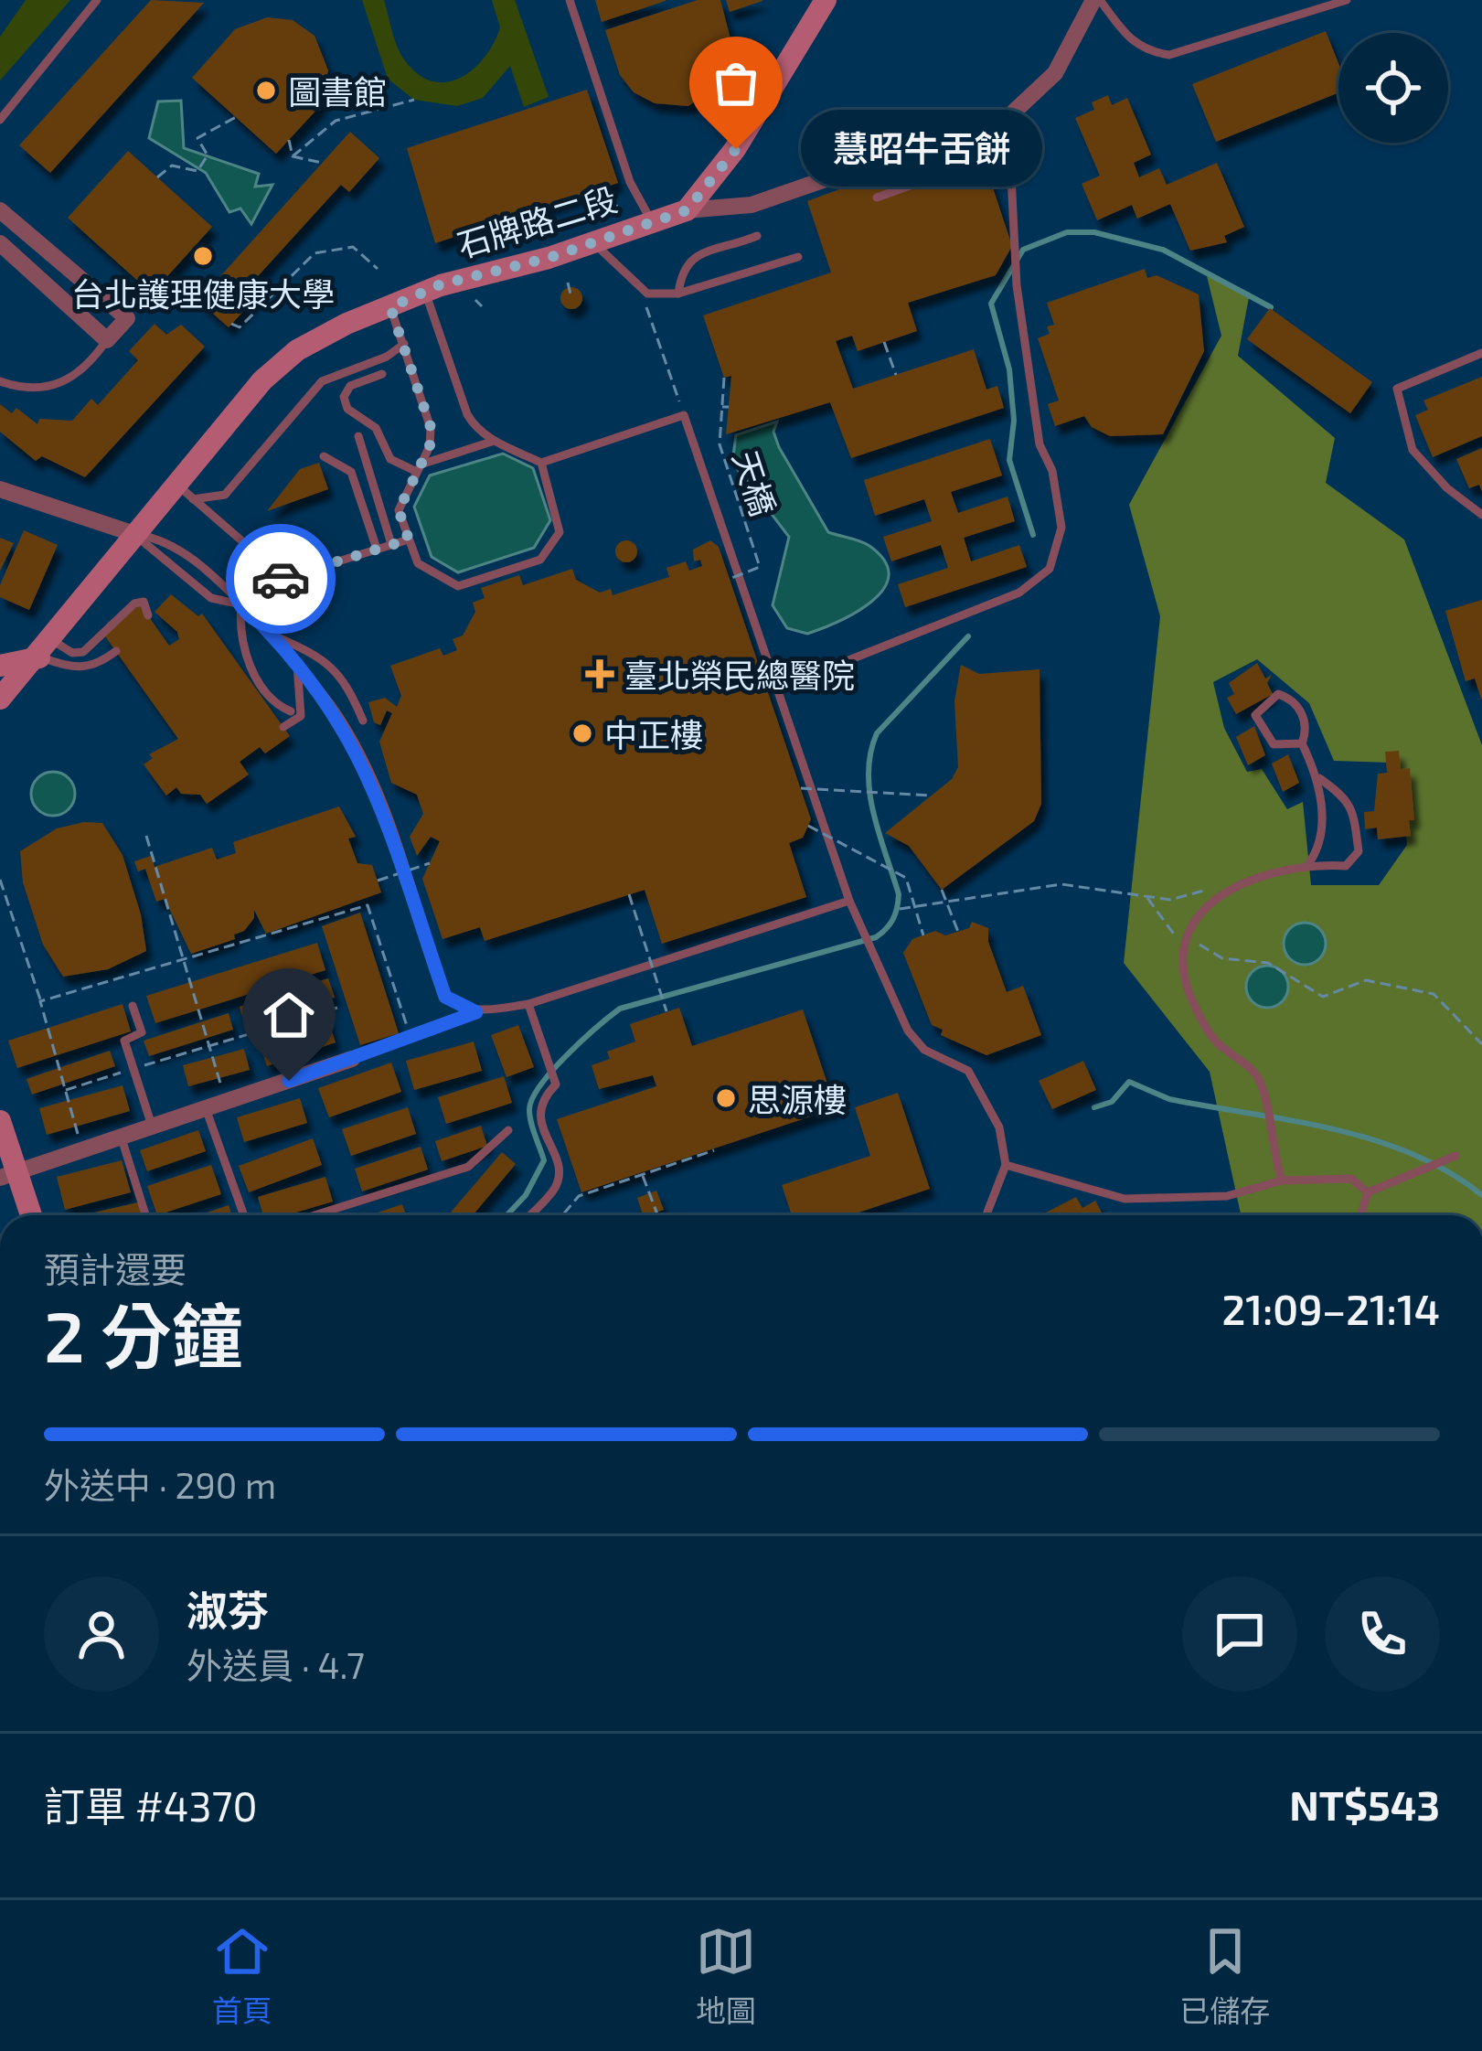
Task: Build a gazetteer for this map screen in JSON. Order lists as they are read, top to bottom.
{
  "streets": {
    "street": ["石牌路二段"],
    "path": ["天橋"]
  },
  "places": {
    "other": [
      "圖書館",
      "慧昭牛舌餅",
      "台北護理健康大學",
      "中正樓",
      "思源樓"
    ],
    "health": ["臺北榮民總醫院"]
  },
  "page": {
    "bubble": "慧昭牛舌餅",
    "heading": ["2 分鐘", "預計還要", "21:09–21:14"],
    "panel": [
      "淑芬",
      "外送員 · 4.7",
      "訂單 #4370",
      "NT$543"
    ],
    "bar": "外送中 · 290 m",
    "tabs": ["首頁", "地圖", "已儲存"]
  }
}
